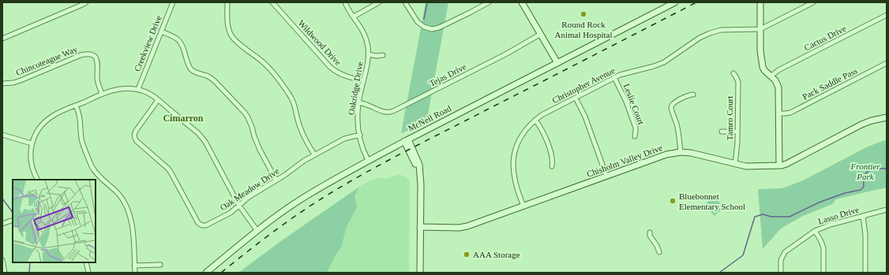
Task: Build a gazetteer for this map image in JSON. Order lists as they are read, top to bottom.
{
  "streets": {
    "street": [
      "Cactus Drive",
      "Wildwood Drive",
      "Creekview Drive",
      "Chincoteague Way",
      "Tejas Drive",
      "Pack Saddle Pass",
      "Christopher Avenue",
      "Oakridge Drive",
      "Leslie Court",
      "McNeil Road",
      "Tamro Court",
      "Chisholm Valley Drive",
      "Oak Meadow Drive",
      "Lasso Drive"
    ]
  },
  "crossings": [
    ["Wildwood Drive", "Oakridge Drive"],
    ["Tejas Drive", "Oakridge Drive"],
    ["Christopher Avenue", "Leslie Court"],
    ["Christopher Avenue", "Chisholm Valley Drive"],
    ["Oakridge Drive", "McNeil Road"],
    ["Oakridge Drive", "Oak Meadow Drive"],
    ["Tamro Court", "Chisholm Valley Drive"]
  ],
  "districts": ["Cimarron"],
  "parks": ["Frontier Park"],
  "places": ["Round Rock Animal Hospital", "Bluebonnet Elementary School", "AAA Storage"]
}
